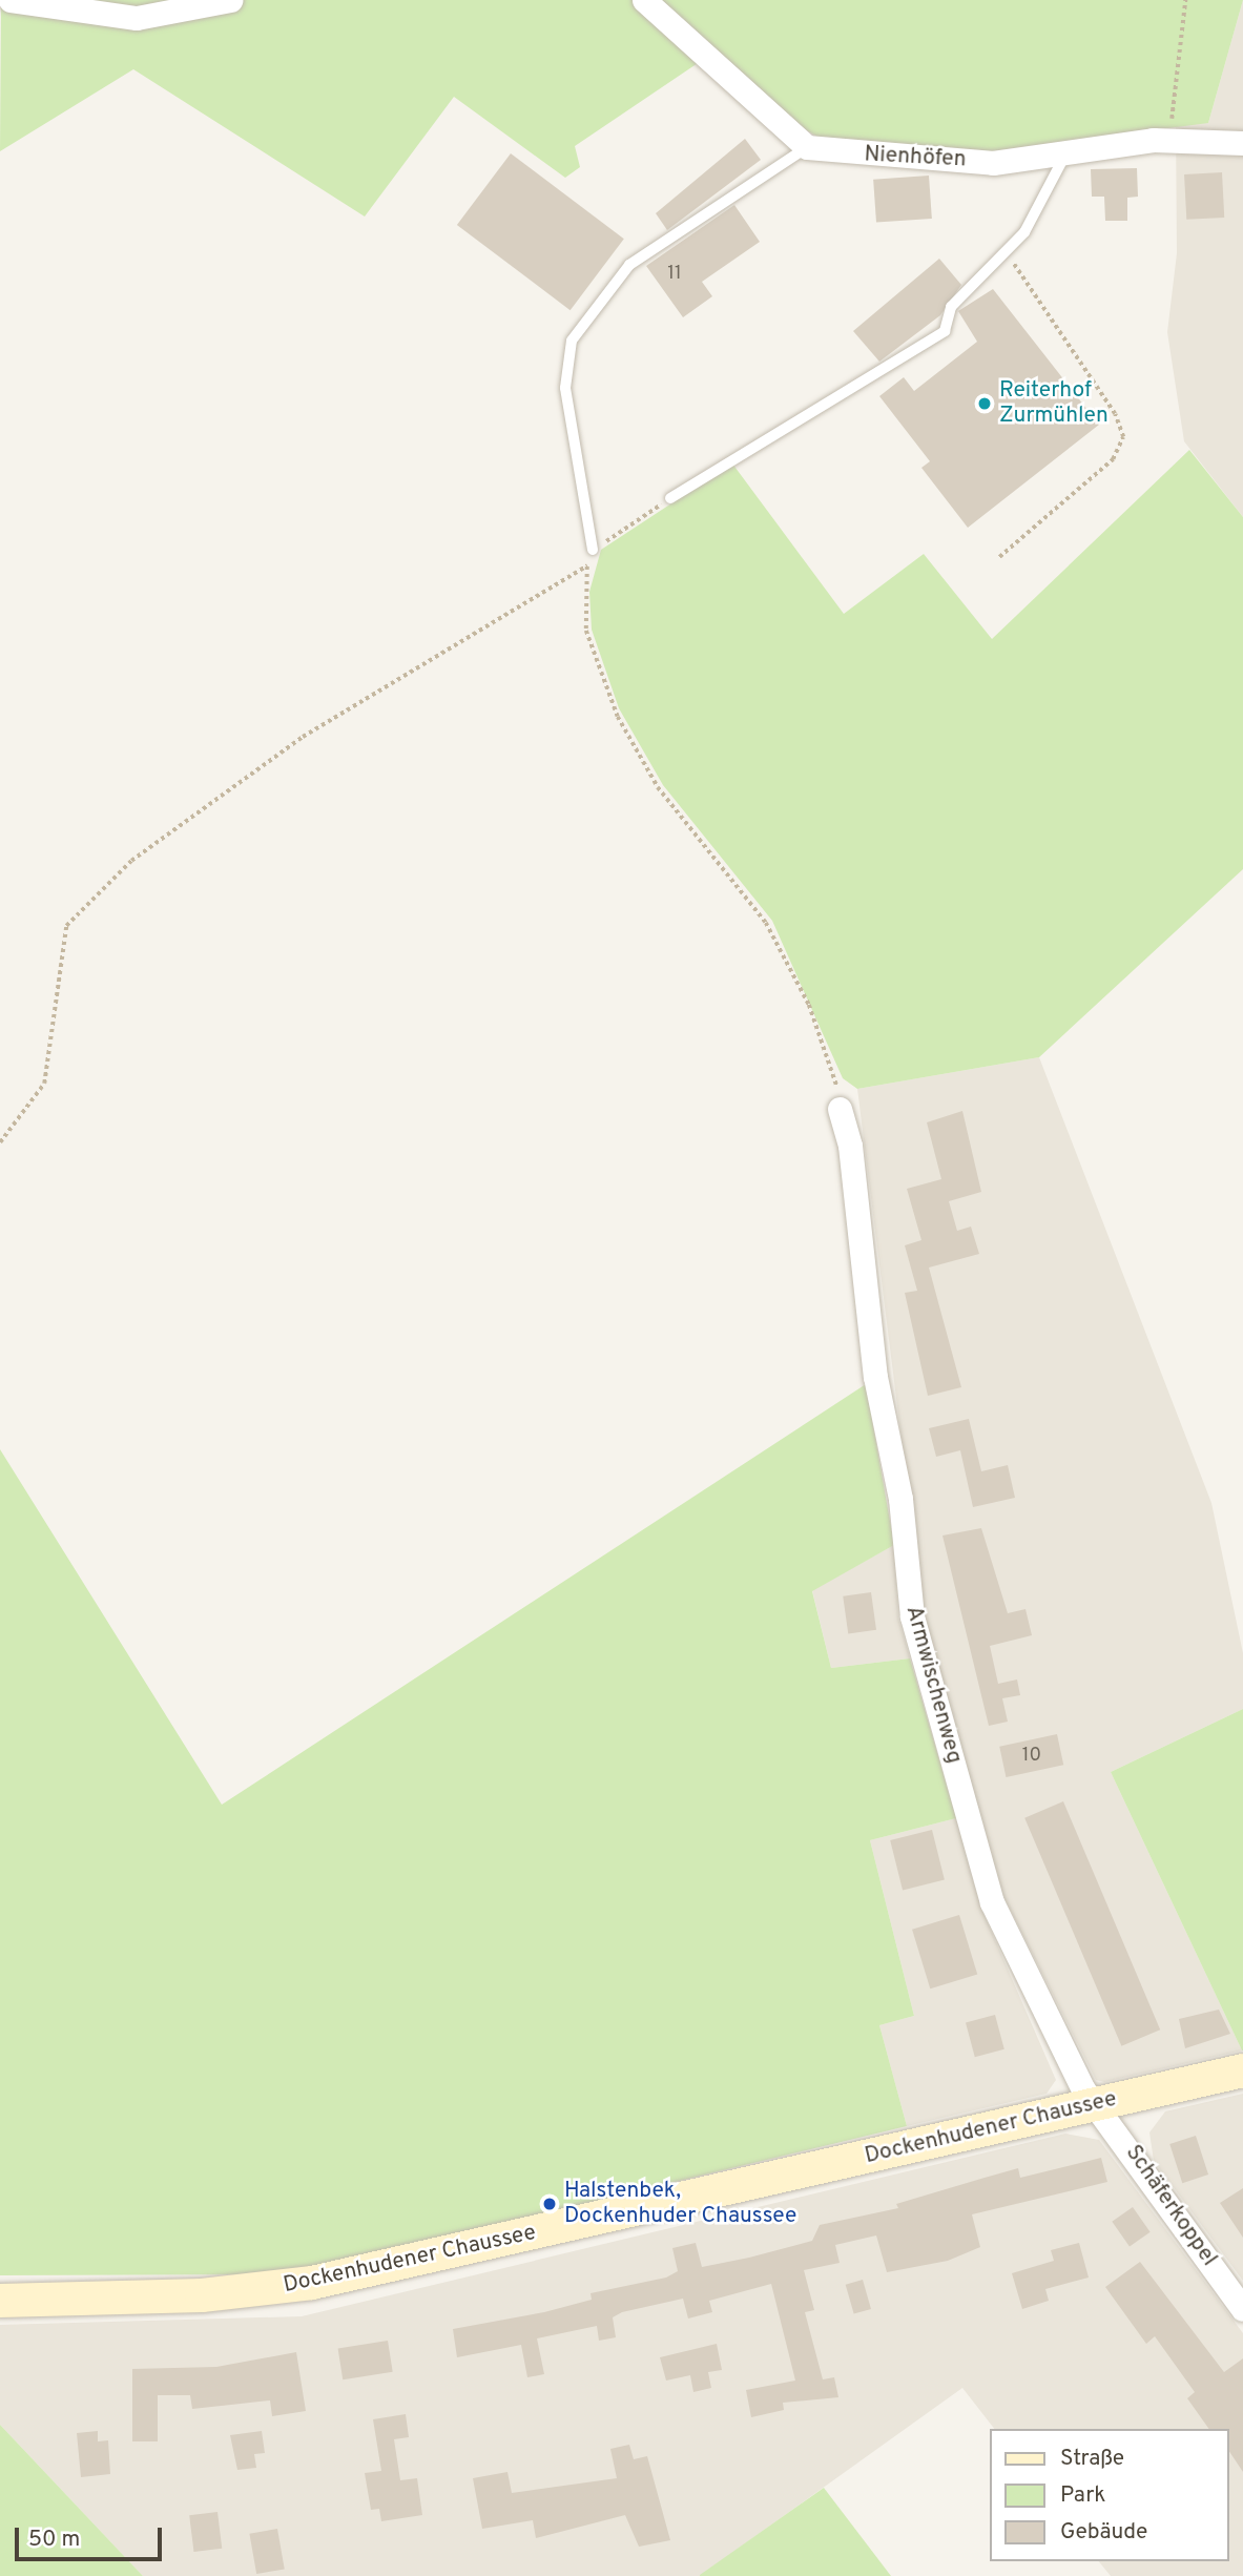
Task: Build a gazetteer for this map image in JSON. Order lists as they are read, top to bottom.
{
  "streets": {
    "main road": ["Dockenhudener Chaussee"],
    "street": ["Nienhöfen", "Armwischenweg", "Schäferkoppel"]
  },
  "crossings": [
    ["Armwischenweg", "Dockenhudener Chaussee"],
    ["Armwischenweg", "Schäferkoppel"],
    ["Dockenhudener Chaussee", "Schäferkoppel"]
  ],
  "places": ["Reiterhof Zurmühlen", "Halstenbek, Dockenhuder Chaussee"],
  "house_numbers": ["11", "10"],
  "legend": ["Straße", "Park", "Gebäude"],
  "scale_bar": "50 m"
}
